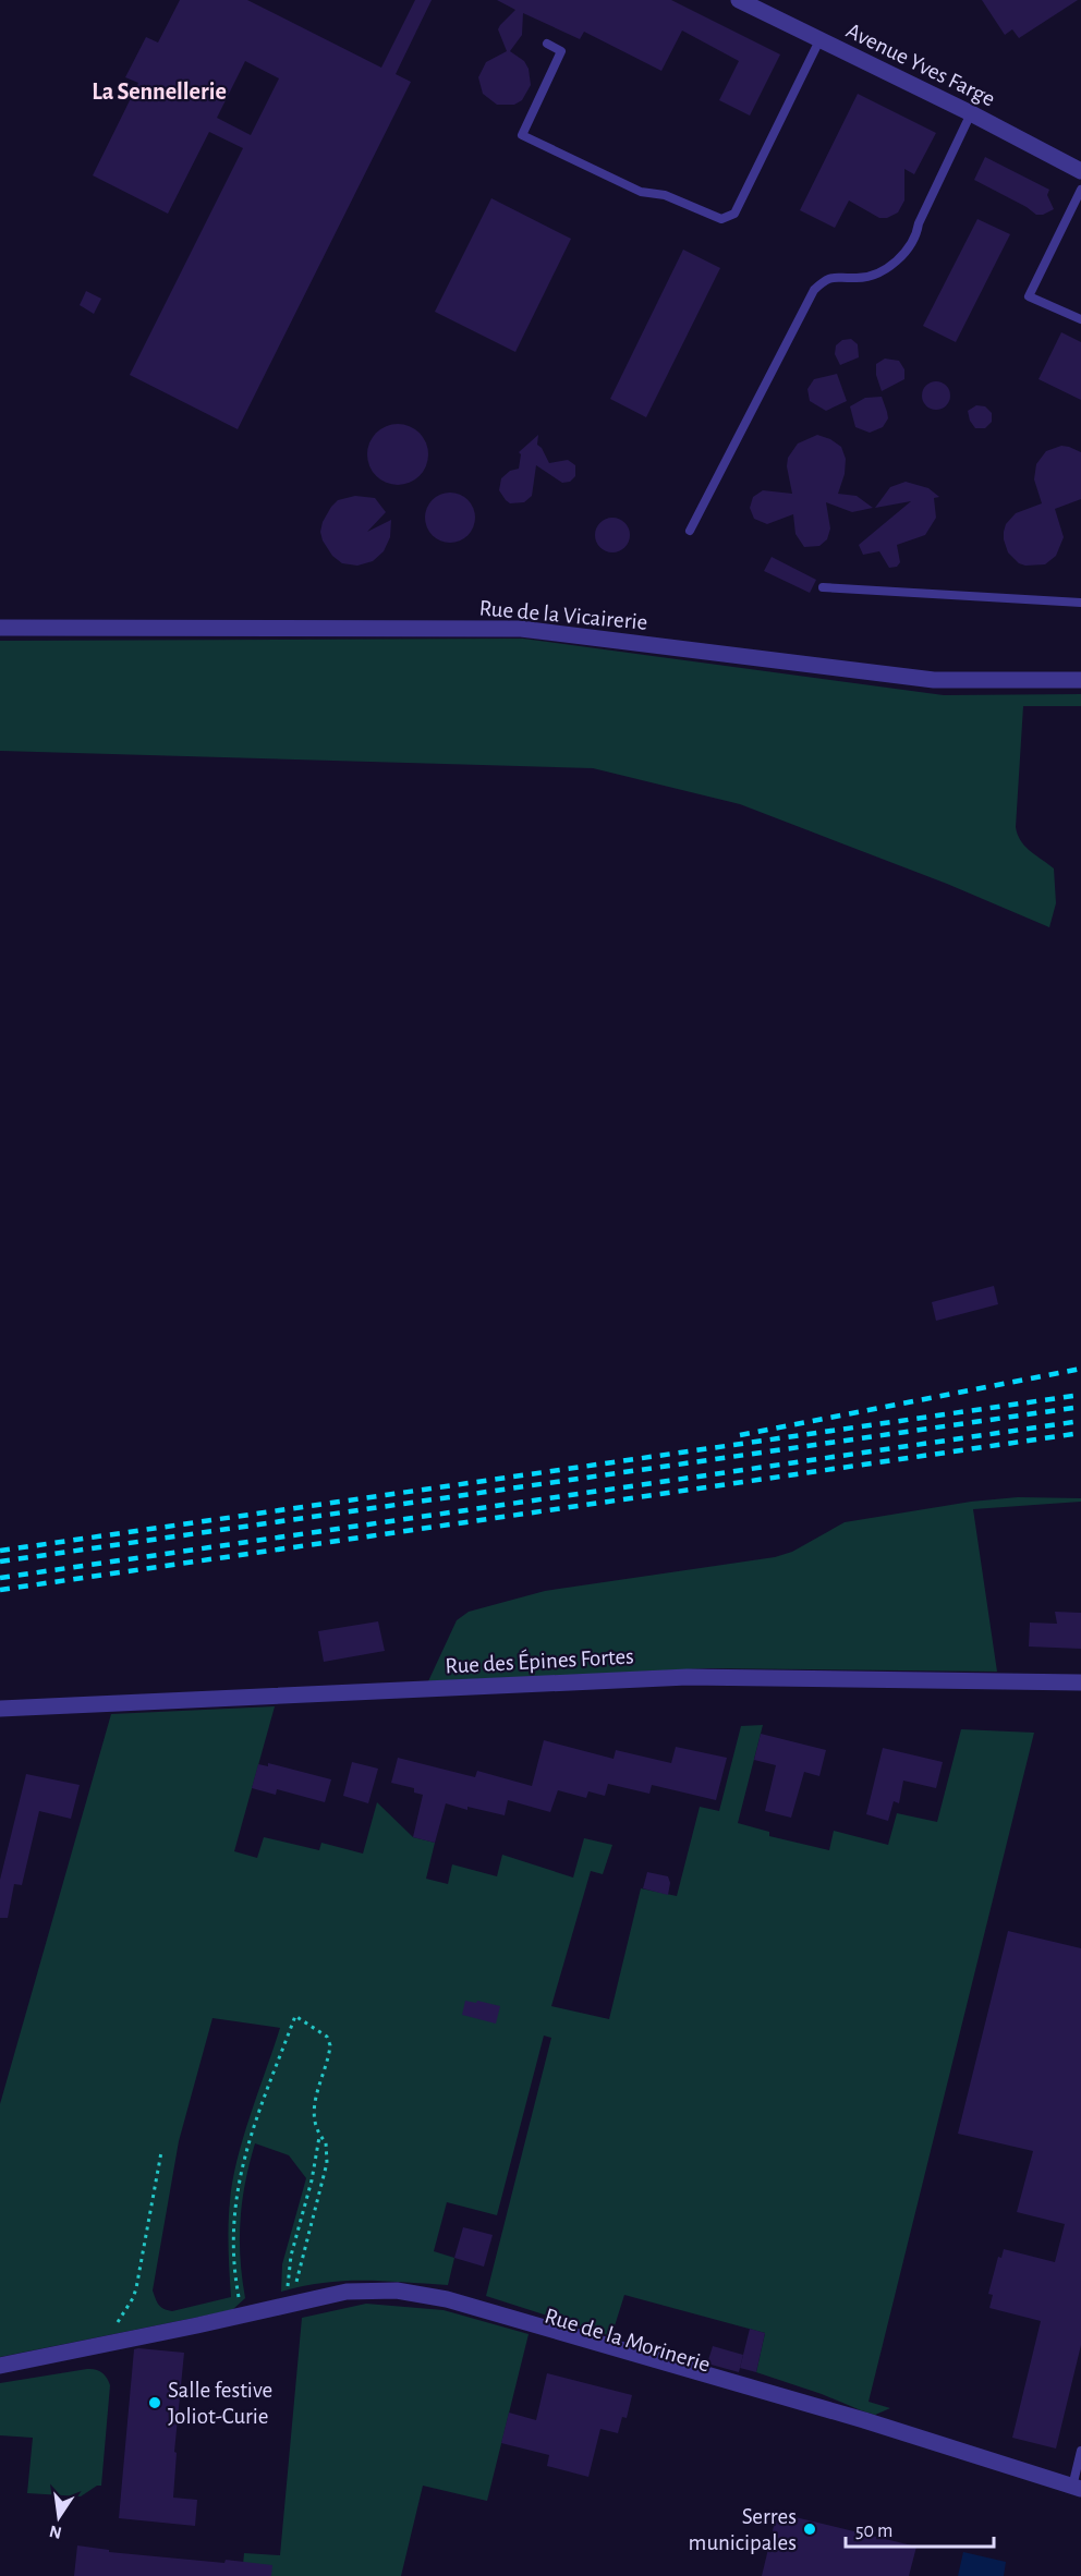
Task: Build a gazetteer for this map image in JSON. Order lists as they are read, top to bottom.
{
  "streets": {
    "street": [
      "Avenue Yves Farge",
      "Rue de la Vicairerie",
      "Rue des Épines Fortes",
      "Rue de la Morinerie"
    ]
  },
  "districts": ["La Sennellerie"],
  "places": ["Salle festive Joliot-Curie", "Serres municipales"],
  "scale_bar": "50 m",
  "north": "bottom"
}
